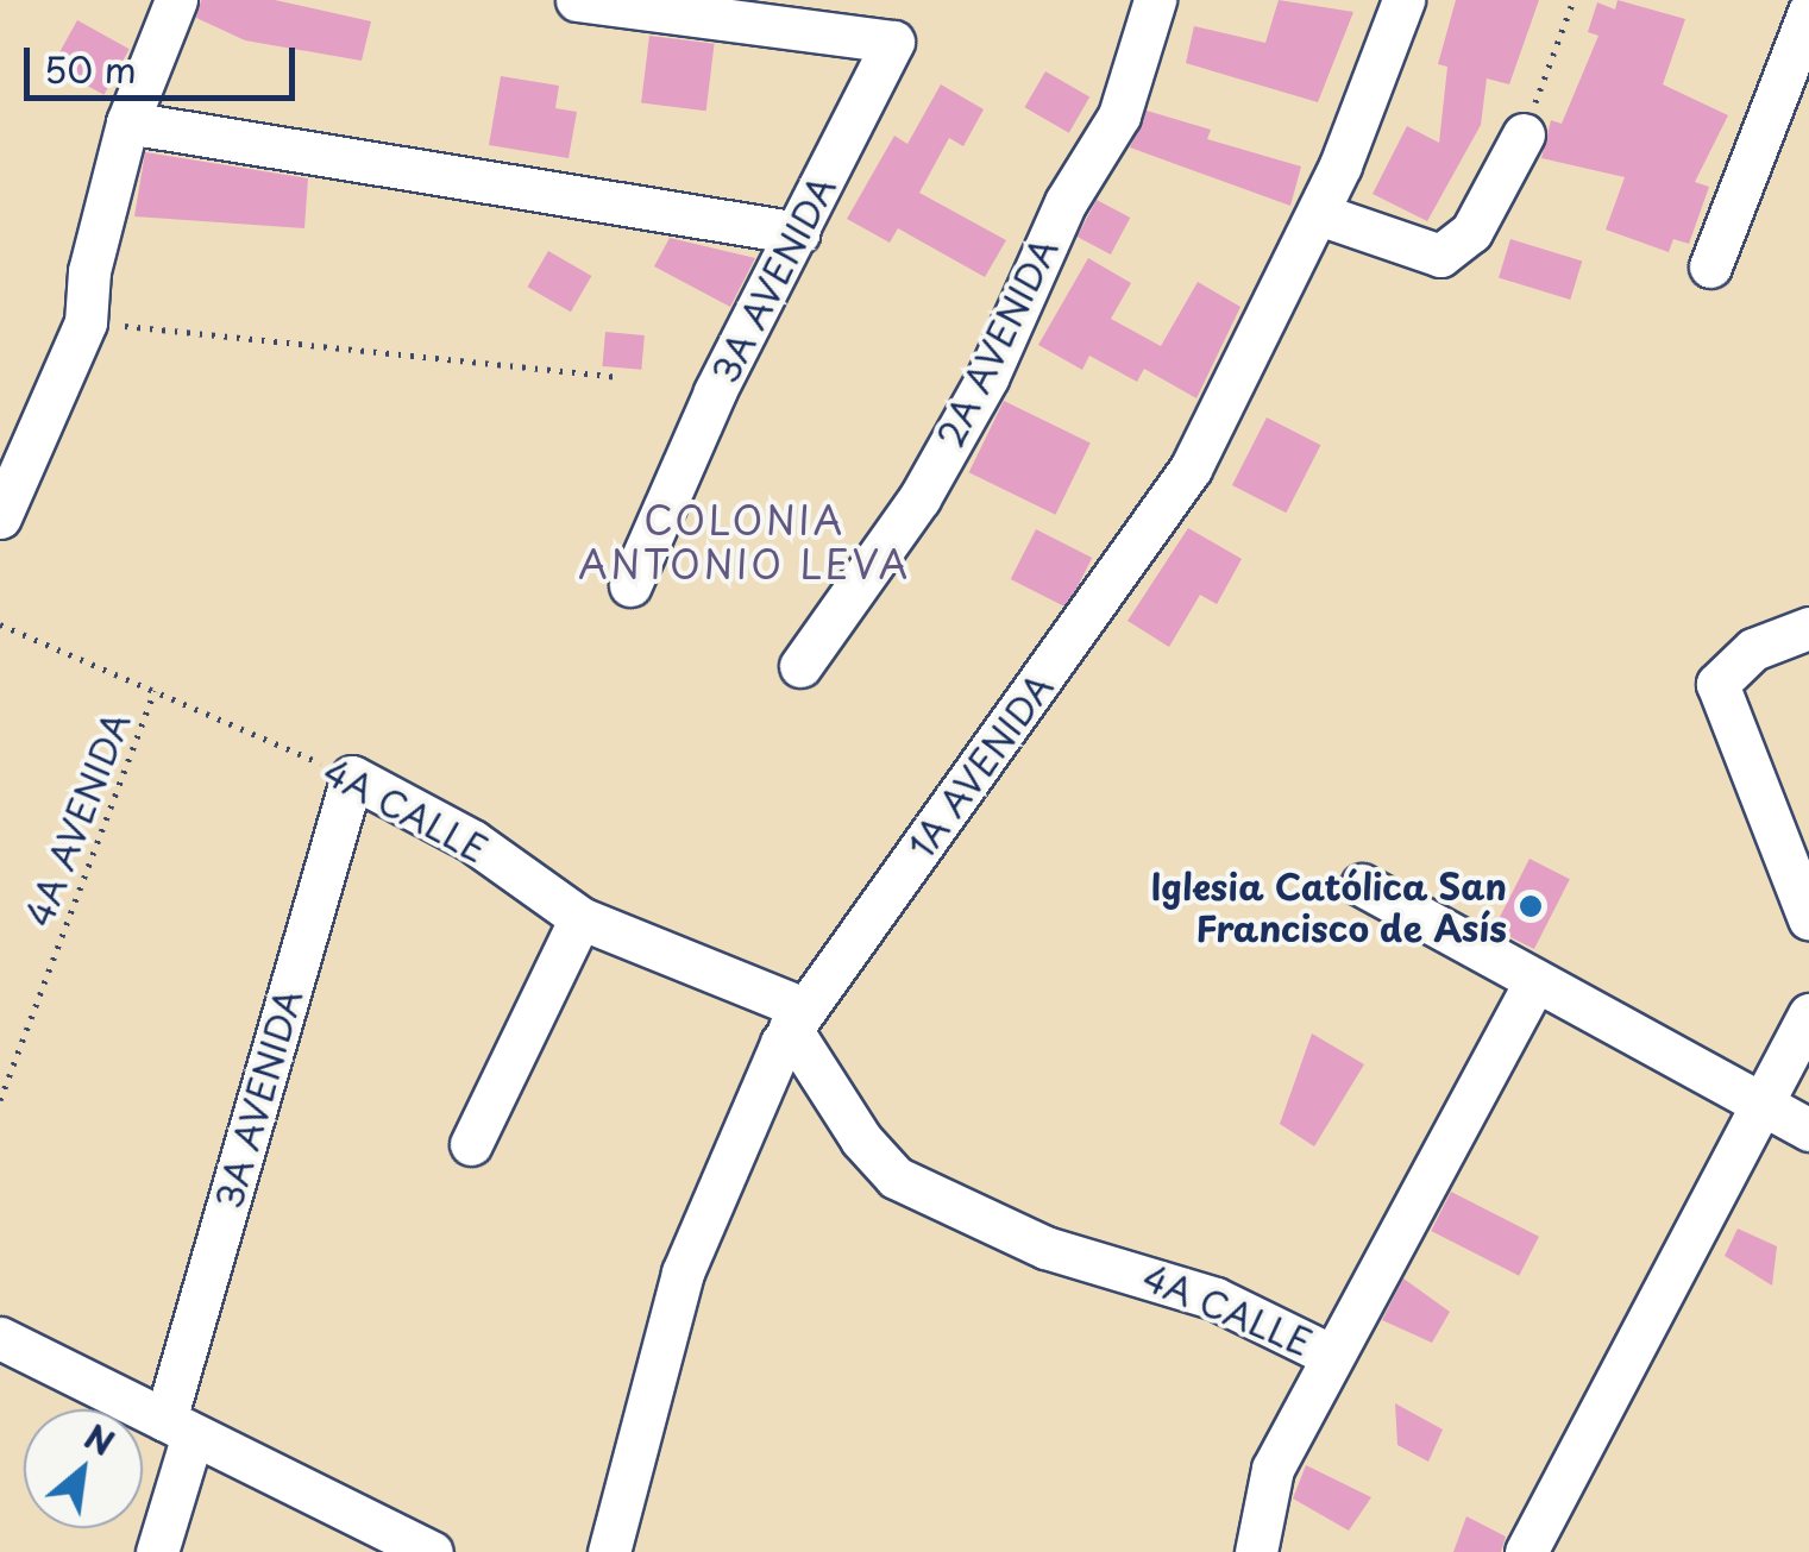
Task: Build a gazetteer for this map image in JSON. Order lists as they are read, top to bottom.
{
  "streets": {
    "street": [
      "3A AVENIDA",
      "2A AVENIDA",
      "1A AVENIDA",
      "4A CALLE"
    ],
    "path": ["4A AVENIDA"]
  },
  "crossings": [
    ["3A AVENIDA", "4A CALLE"],
    ["1A AVENIDA", "4A CALLE"],
    ["4A CALLE", "4A AVENIDA"]
  ],
  "districts": ["COLONIA ANTONIO LEVA"],
  "places": ["Iglesia Católica San Francisco de Asís"],
  "scale_bar": "50 m",
  "north": "top right"
}
